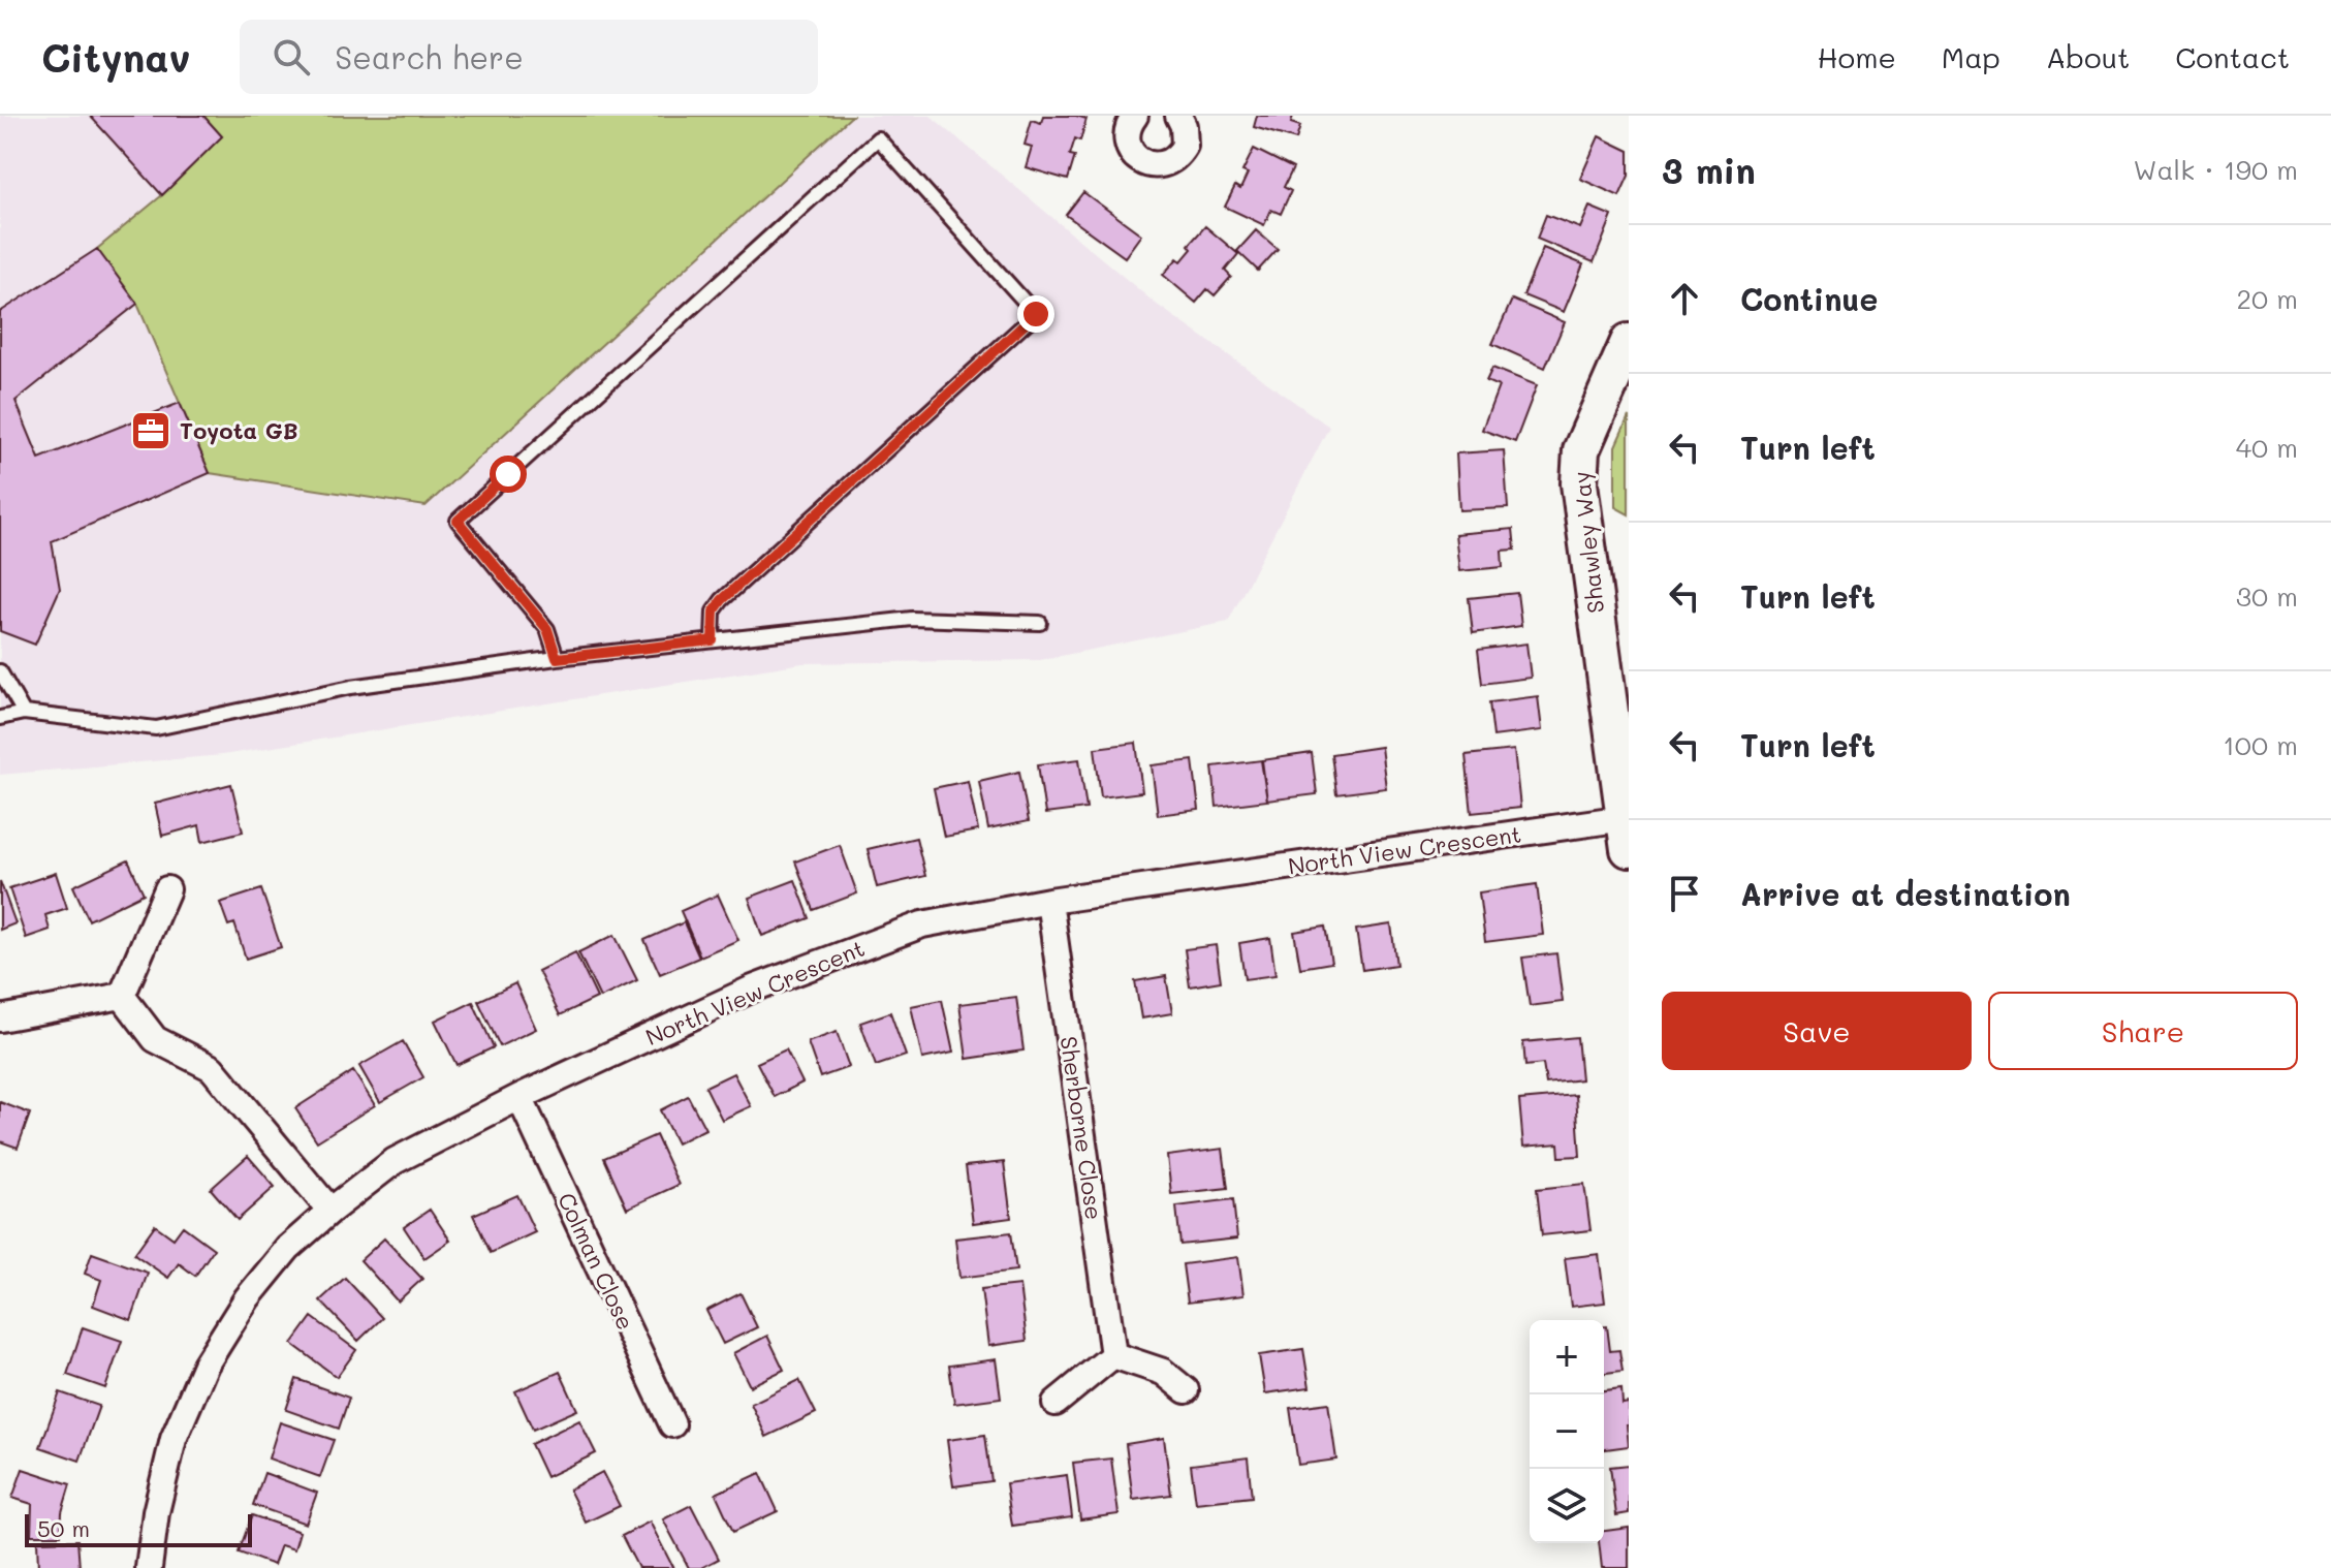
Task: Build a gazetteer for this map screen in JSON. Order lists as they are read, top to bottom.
{
  "streets": {
    "street": [
      "Shawley Way",
      "North View Crescent",
      "Sherborne Close",
      "Colman Close"
    ]
  },
  "crossings": [
    ["Shawley Way", "North View Crescent"],
    ["North View Crescent", "Sherborne Close"],
    ["North View Crescent", "Colman Close"]
  ],
  "places": {
    "office": ["Toyota GB"]
  },
  "scale_bar": "50 m",
  "page": {
    "header": "Citynav",
    "search": "Search here",
    "nav": [
      "Home",
      "Map",
      "About",
      "Contact"
    ],
    "heading": ["3 min", "Walk · 190 m"],
    "list": [
      ["Continue", "20 m"],
      ["Turn left", "40 m"],
      ["Turn left", "30 m"],
      ["Turn left", "100 m"],
      "Arrive at destination"
    ],
    "buttons": ["Save", "Share"],
    "map_buttons": ["+", "−"],
    "scale": "50 m"
  }
}
